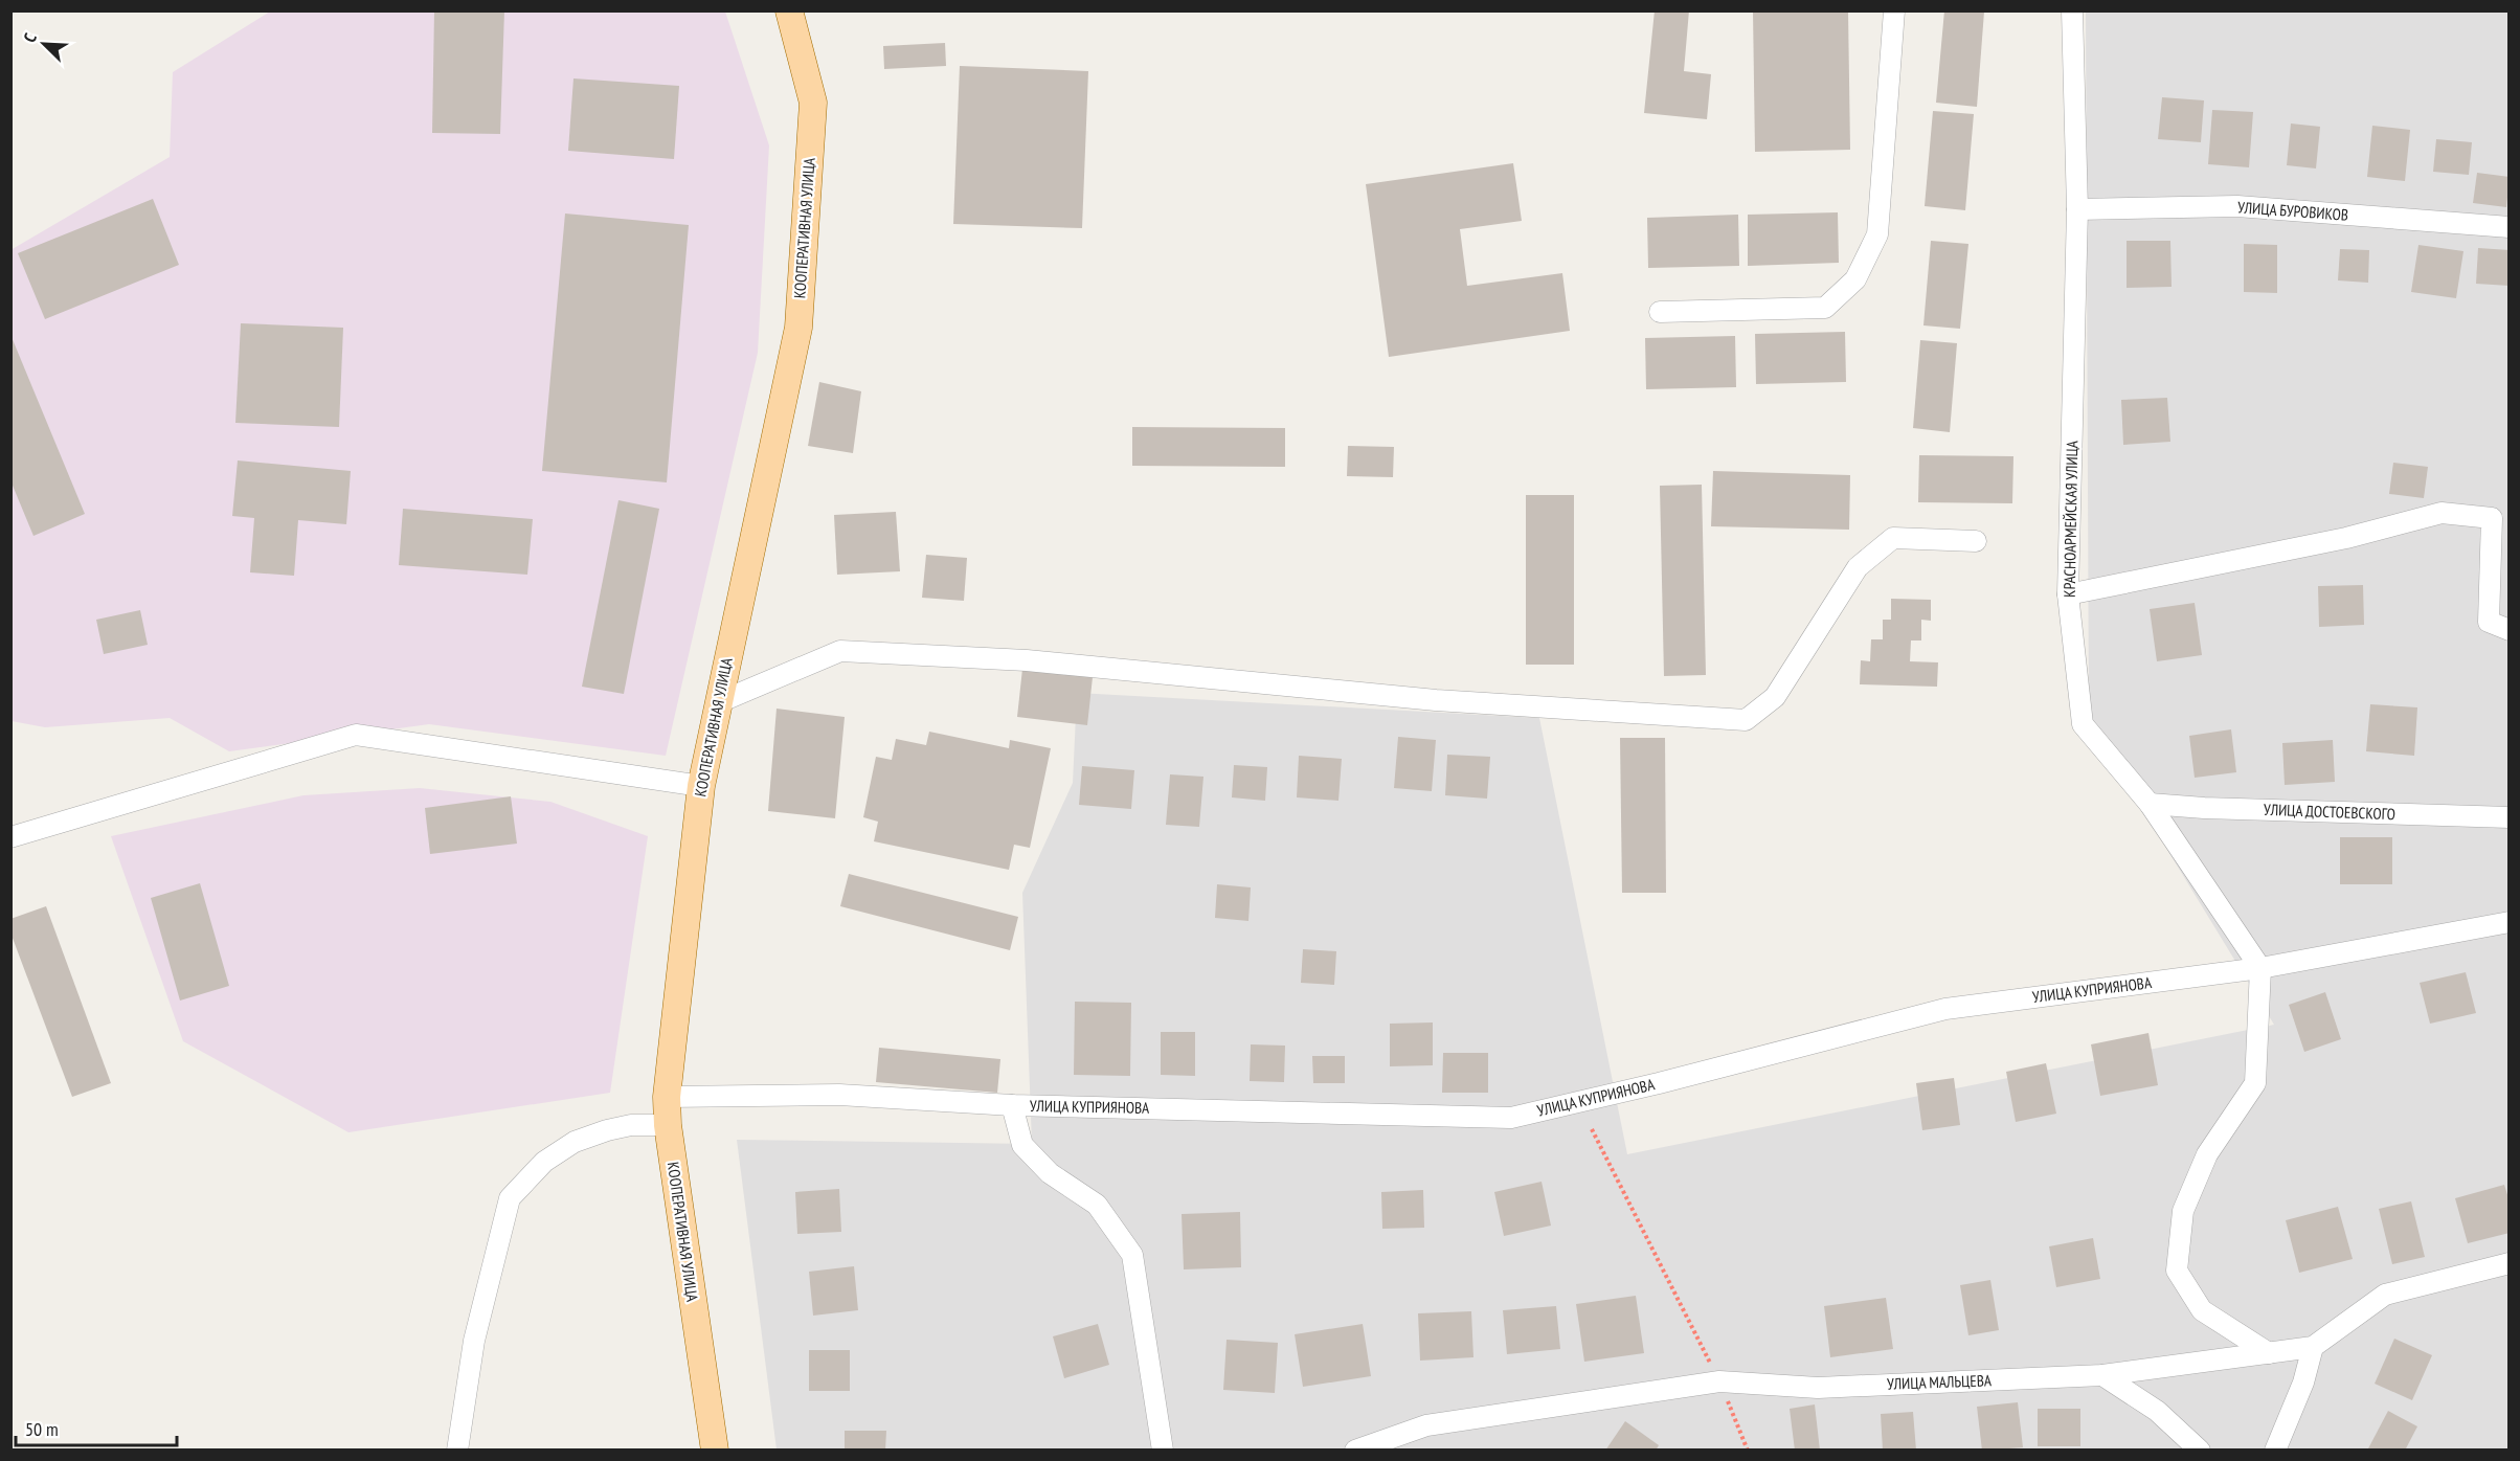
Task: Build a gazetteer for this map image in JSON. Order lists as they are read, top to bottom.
{
  "streets": {
    "main road": ["КООПЕРАТИВНАЯ УЛИЦА"],
    "street": [
      "УЛИЦА БУРОВИКОВ",
      "КРАСНОАРМЕЙСКАЯ УЛИЦА",
      "УЛИЦА ДОСТОЕВСКОГО",
      "УЛИЦА КУПРИЯНОВА",
      "УЛИЦА МАЛЬЦЕВА"
    ]
  },
  "crossings": [
    ["УЛИЦА БУРОВИКОВ", "КРАСНОАРМЕЙСКАЯ УЛИЦА"],
    ["КООПЕРАТИВНАЯ УЛИЦА", "УЛИЦА КУПРИЯНОВА"],
    ["КРАСНОАРМЕЙСКАЯ УЛИЦА", "УЛИЦА ДОСТОЕВСКОГО"],
    ["КРАСНОАРМЕЙСКАЯ УЛИЦА", "УЛИЦА КУПРИЯНОВА"]
  ],
  "scale_bar": "50 m",
  "north": "top left"
}
